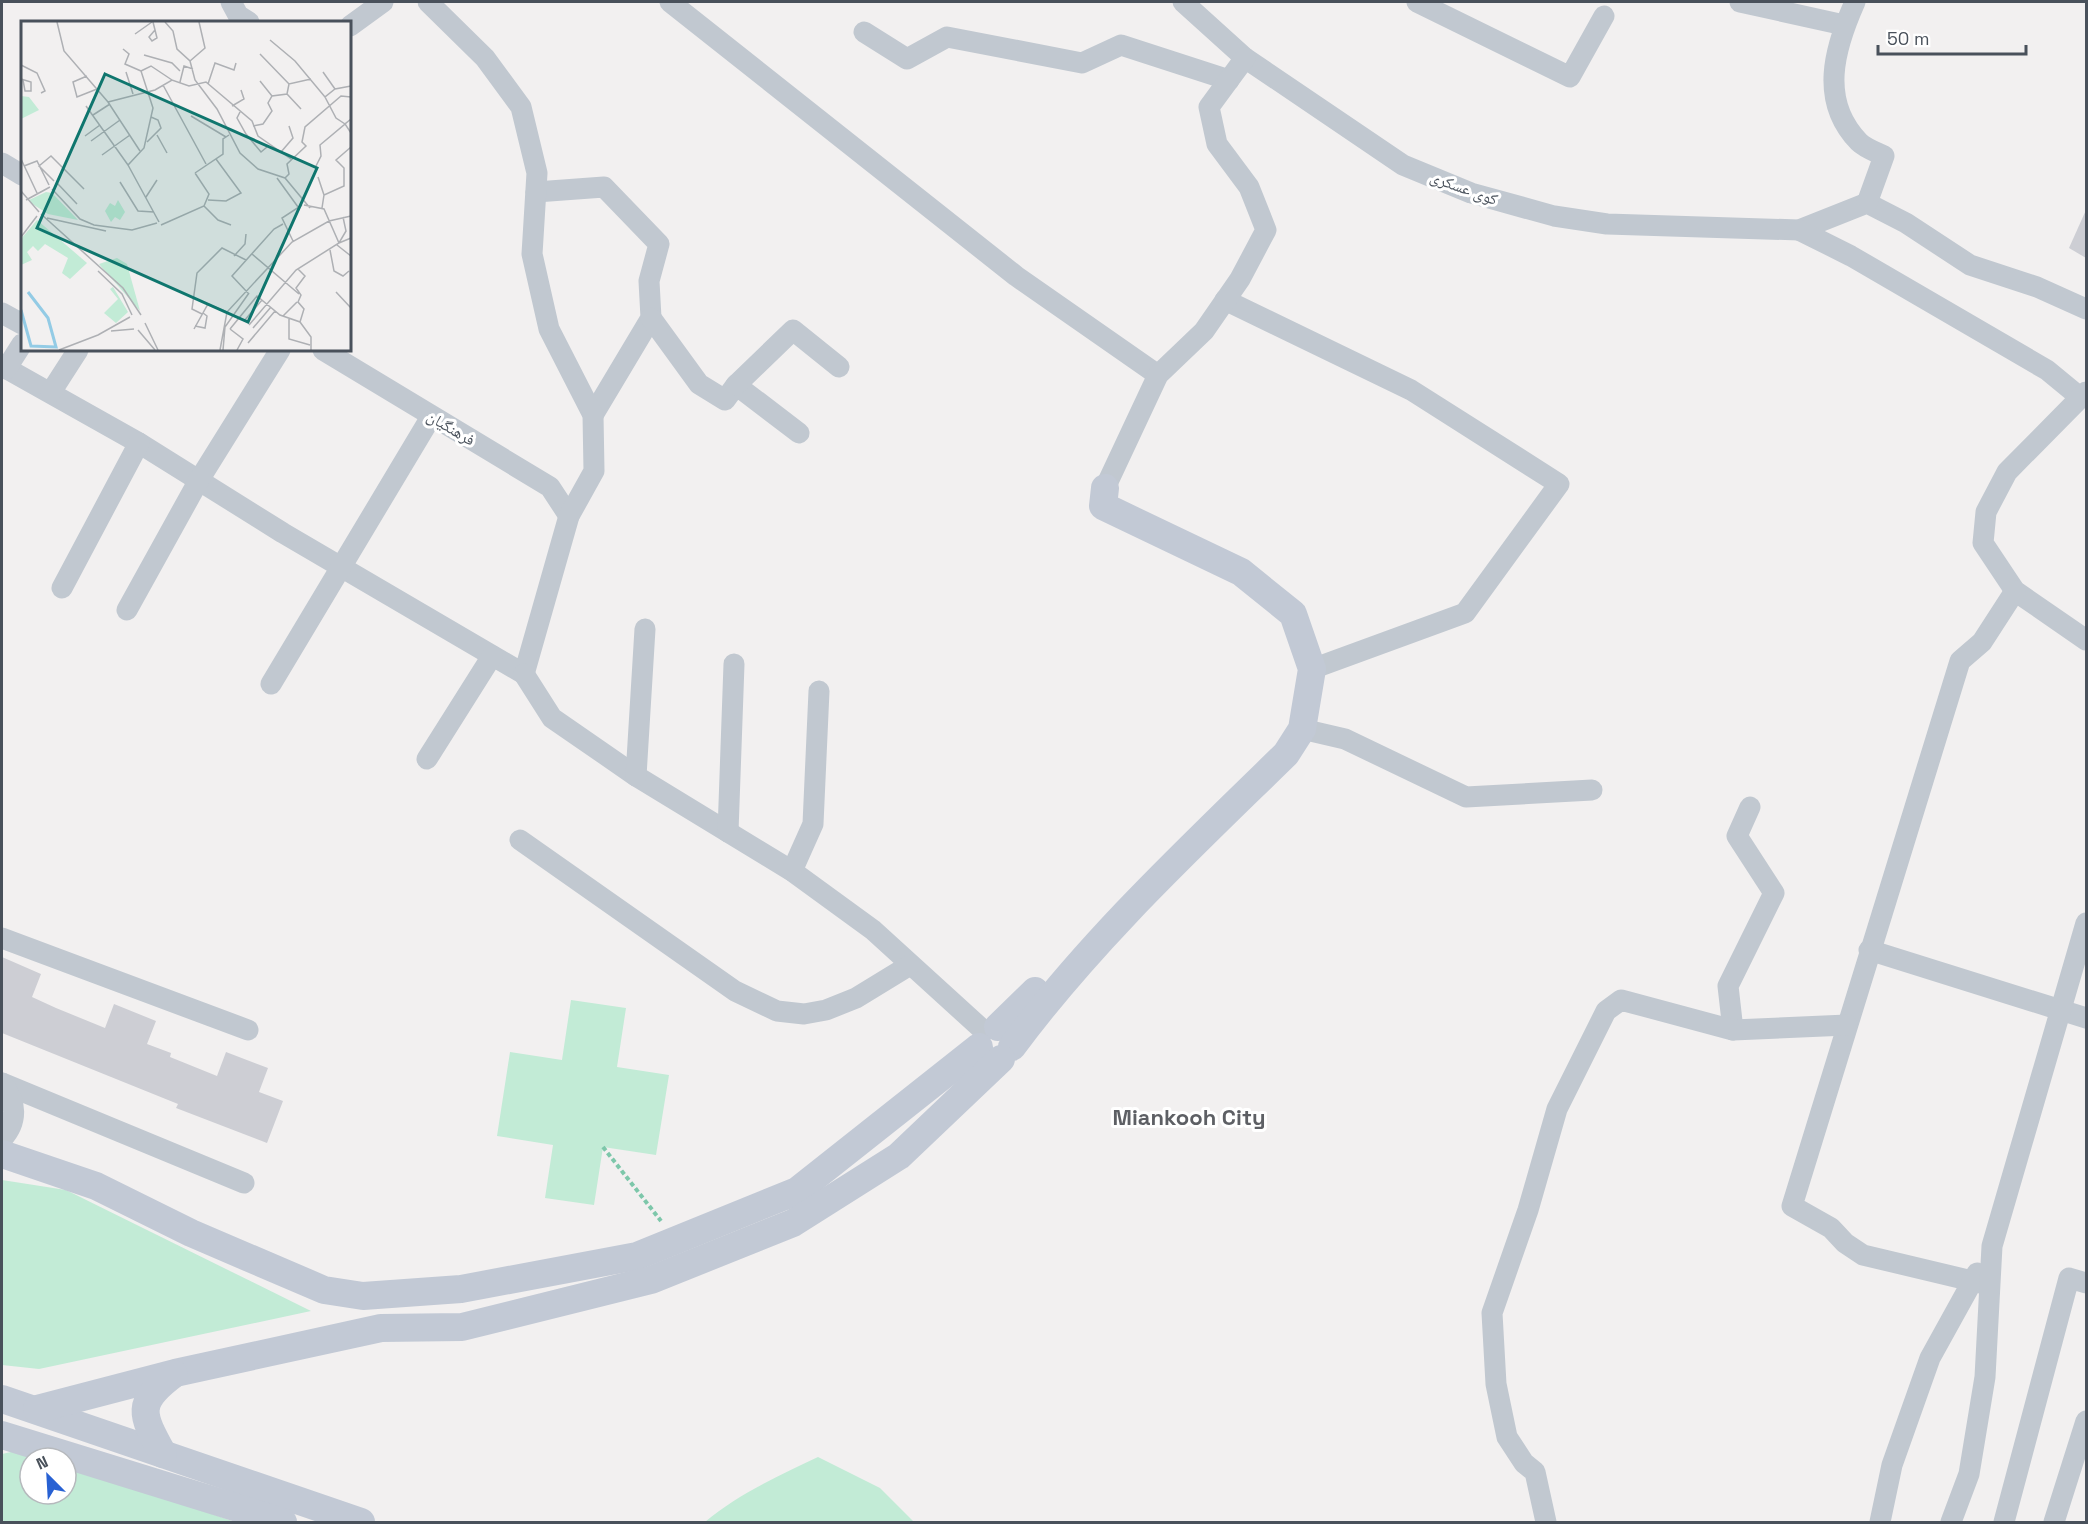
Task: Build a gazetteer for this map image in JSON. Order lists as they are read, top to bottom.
{
  "streets": {
    "street": ["کوی عسکری", "فرهنگیان"]
  },
  "districts": ["Miankooh City"],
  "scale_bar": "50 m",
  "north": "top left"
}
